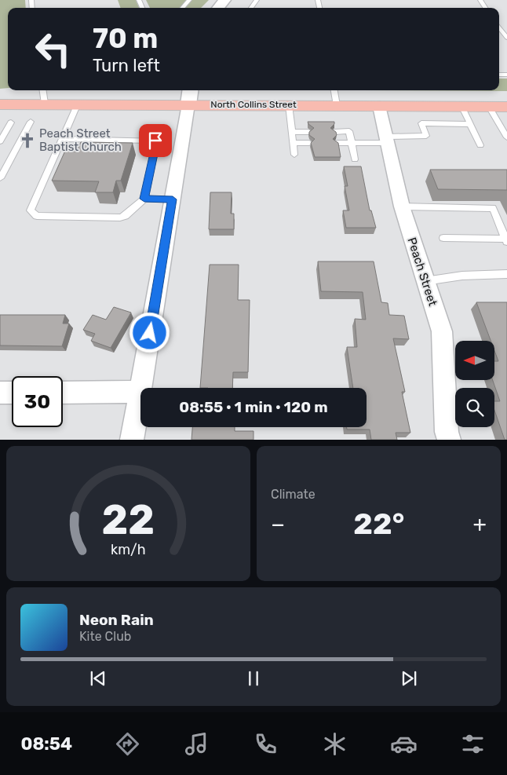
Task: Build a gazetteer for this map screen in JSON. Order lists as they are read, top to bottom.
{
  "streets": {
    "main road": ["North Collins Street"],
    "street": ["Peach Street"]
  },
  "crossings": [
    ["North Collins Street", "Peach Street"]
  ],
  "places": {
    "church": ["Peach Street Baptist Church"]
  },
  "north": "left",
  "page": {
    "turn": ["70 m", "Turn left"],
    "limit": "30",
    "trip": "08:55 · 1 min · 120 m",
    "tile": "Climate",
    "heat": ["−", "22°", "+"],
    "song": ["Neon Rain", "Kite Club"],
    "tabs": "08:54",
    "gauge": ["22", "km/h"]
  }
}
